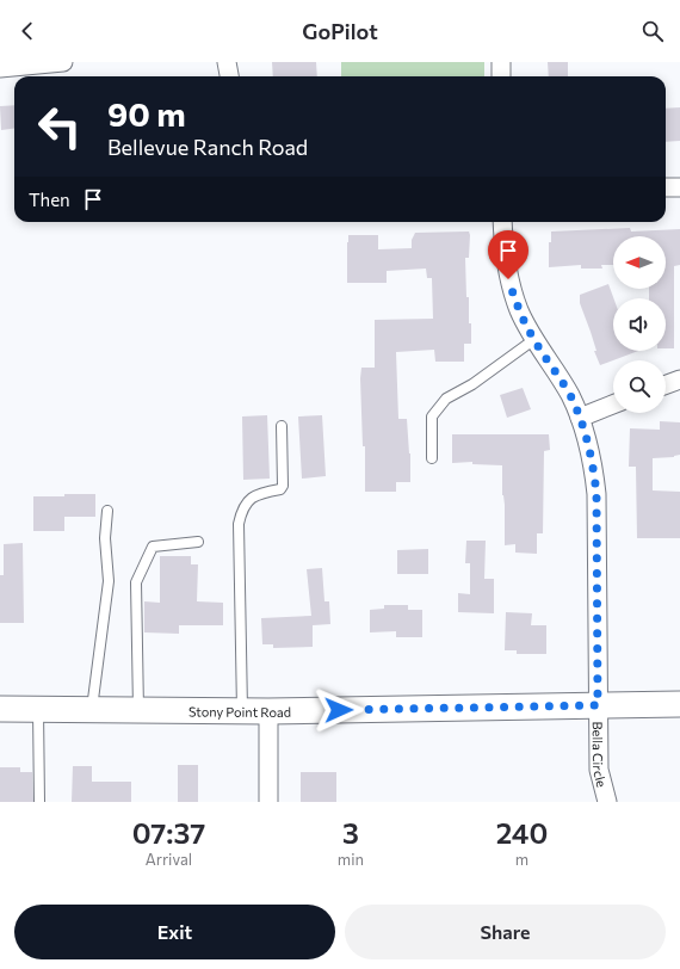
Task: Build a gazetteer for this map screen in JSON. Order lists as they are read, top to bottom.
{
  "streets": {
    "main road": ["Stony Point Road"],
    "street": ["Bella Circle"]
  },
  "crossings": [
    ["Stony Point Road", "Bella Circle"]
  ],
  "north": "left",
  "page": {
    "header": "GoPilot",
    "turn": ["90 m", "Bellevue Ranch Road"],
    "then": "Then",
    "eta": [
      "07:37",
      "Arrival",
      "3",
      "min",
      "240",
      "m"
    ],
    "buttons": ["Exit", "Share"]
  }
}
